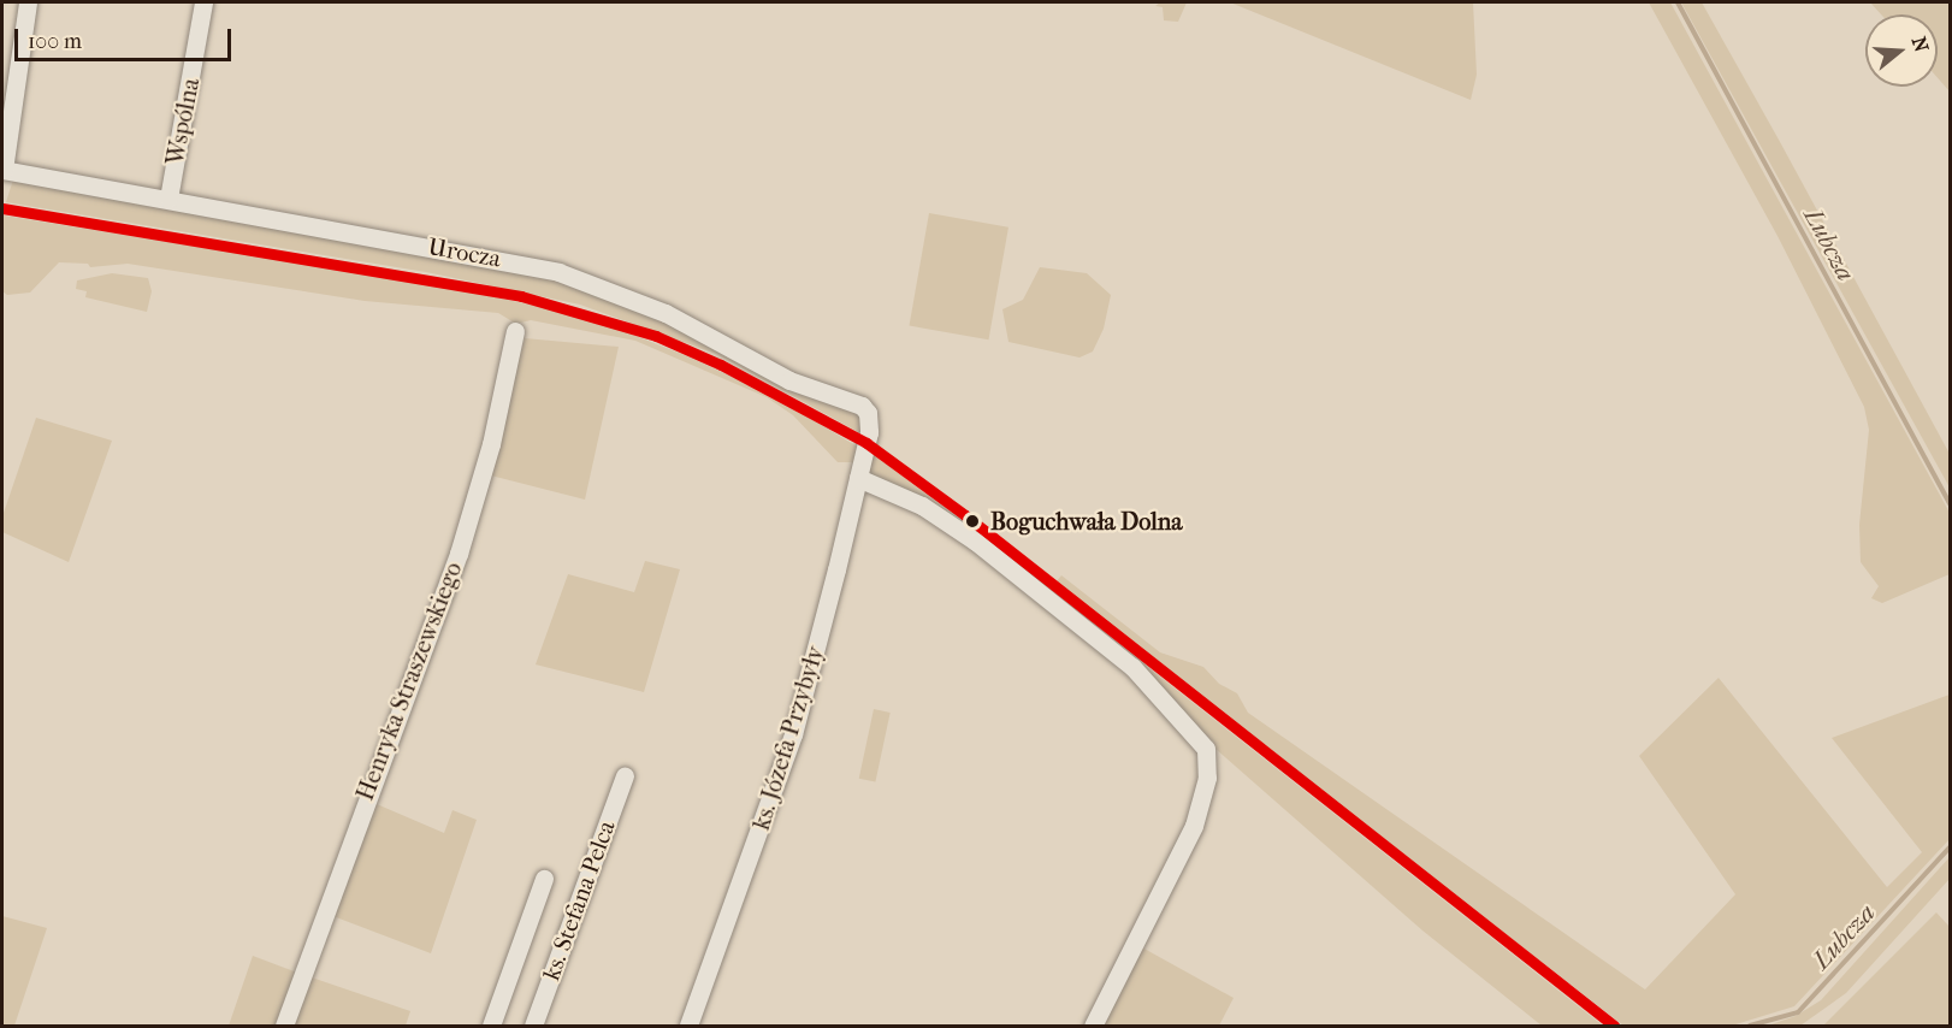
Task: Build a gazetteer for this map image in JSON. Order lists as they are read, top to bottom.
{
  "streets": {
    "street": [
      "Wspólna",
      "Urocza",
      "Henryka Straszewskiego",
      "ks. Józefa Przybyły",
      "ks. Stefana Pelca"
    ]
  },
  "crossings": [
    ["Wspólna", "Urocza"],
    ["Urocza", "ks. Józefa Przybyły"]
  ],
  "water": ["Lubcza"],
  "places": ["Boguchwała Dolna"],
  "scale_bar": "100 m",
  "north": "right"
}
